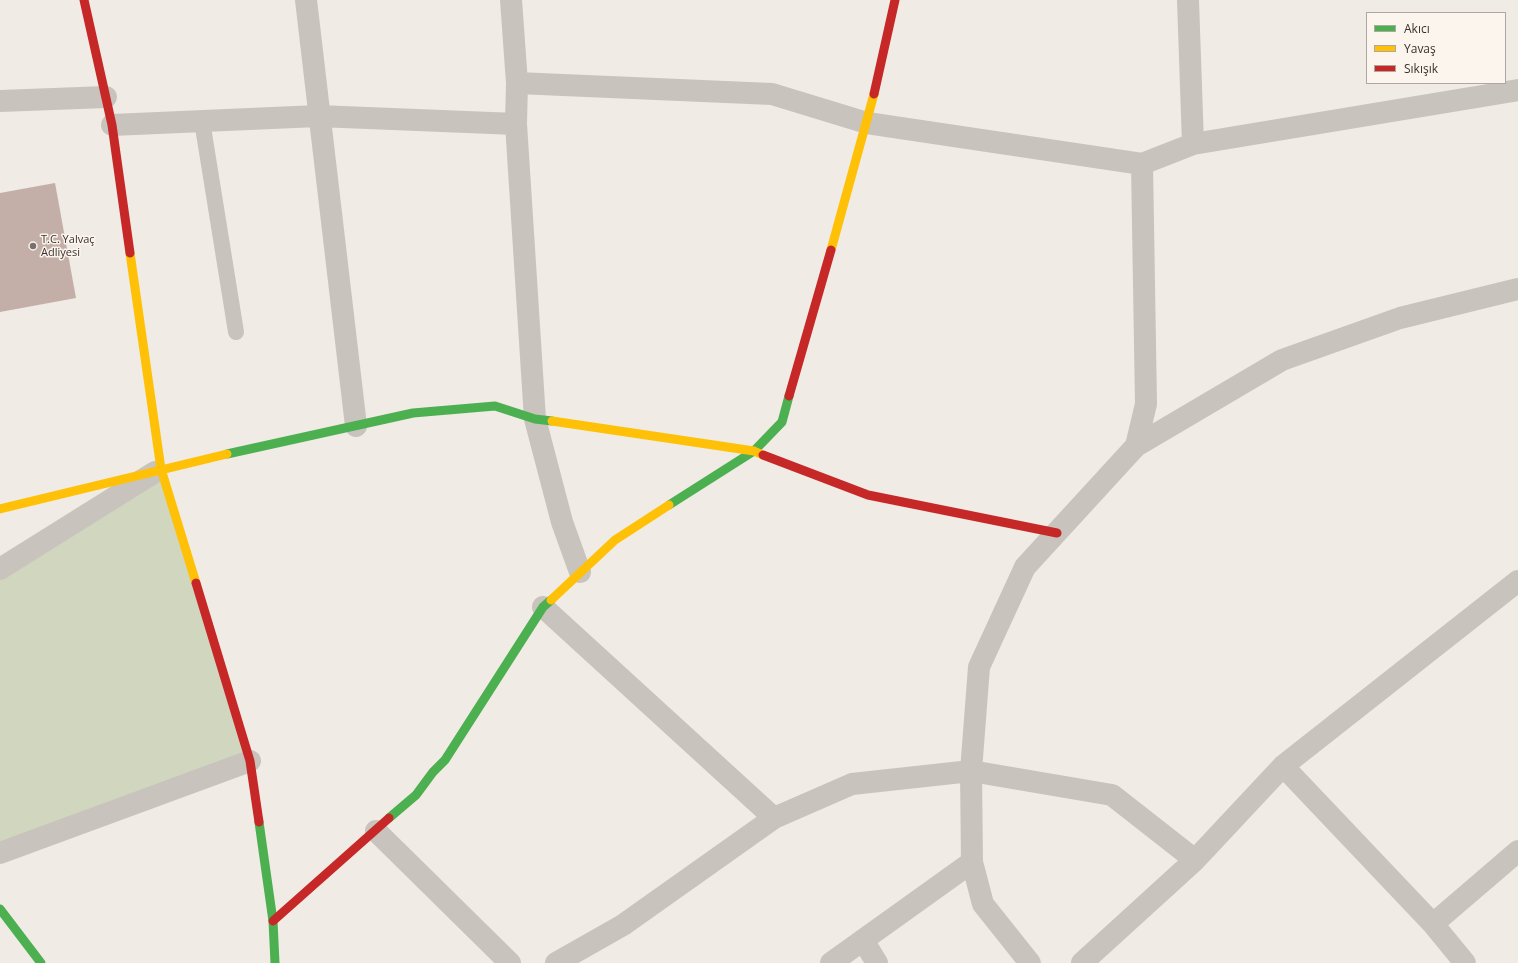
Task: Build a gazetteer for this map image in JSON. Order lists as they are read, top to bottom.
{
  "places": ["T.C. Yalvaç Adliyesi"],
  "legend": ["Akıcı", "Yavaş", "Sıkışık"]
}
